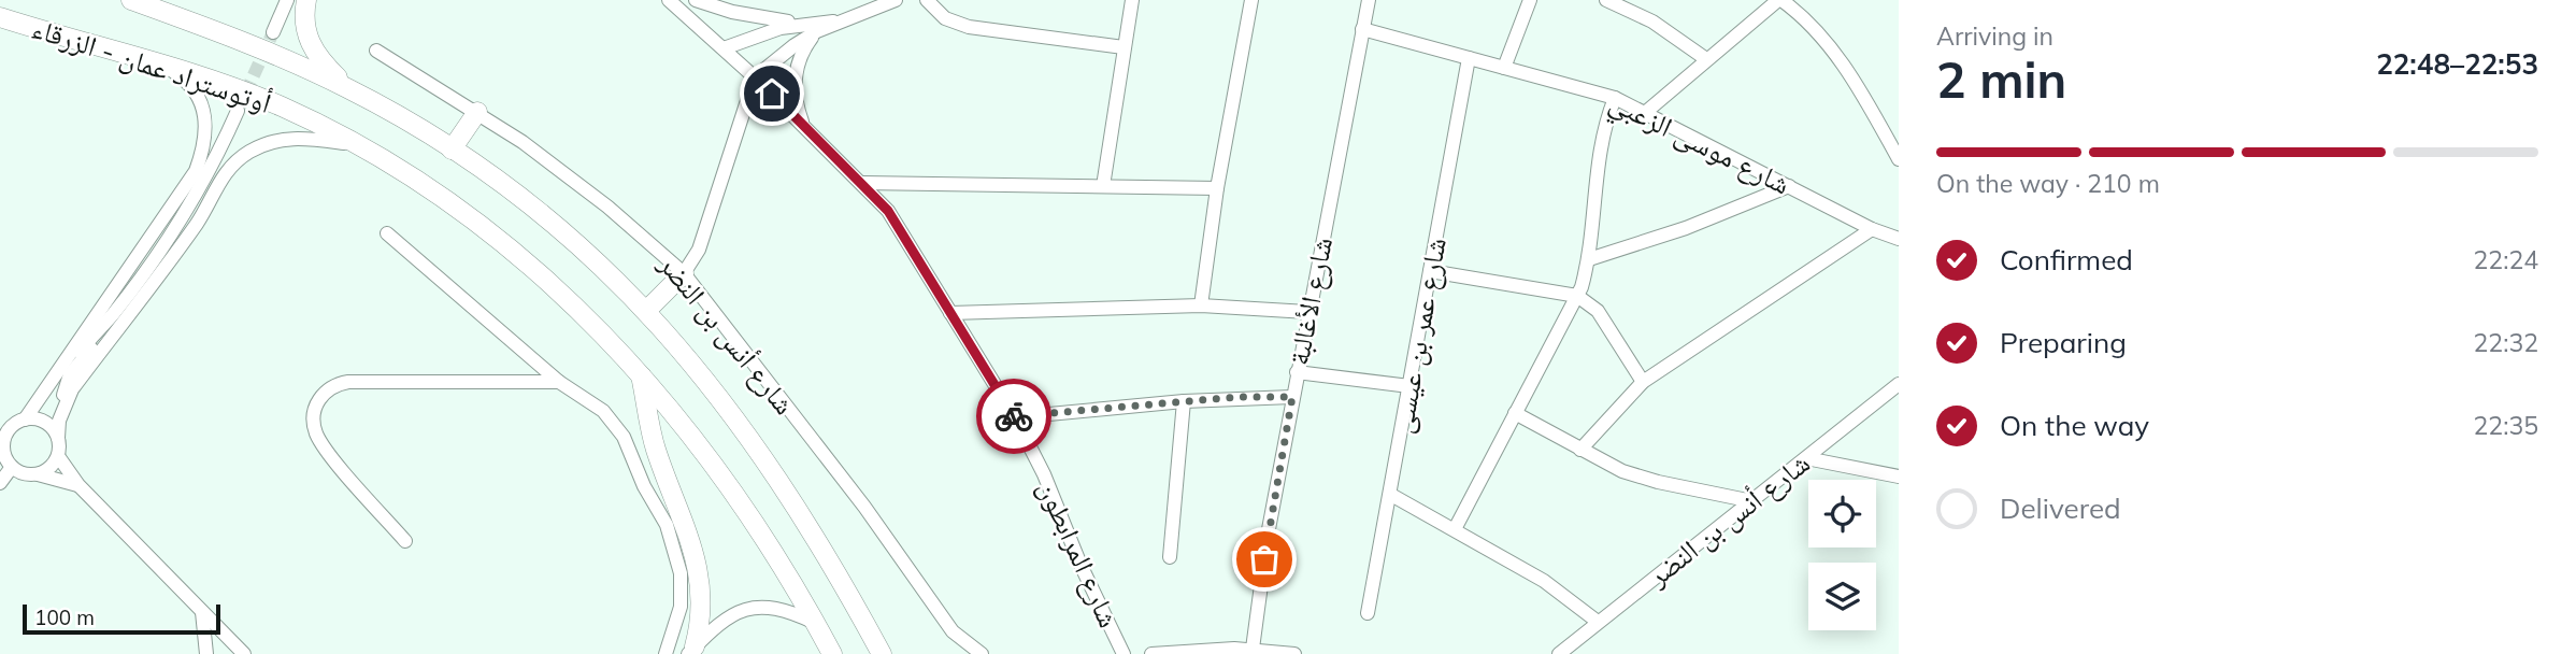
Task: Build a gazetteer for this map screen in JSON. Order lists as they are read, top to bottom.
{
  "streets": {
    "highway": ["أوتوستراد عمان - الزرقاء"],
    "street": [
      "شارع موسى الزعبي",
      "شارع الأغالبة",
      "شارع أنس بن النضر",
      "شارع عمر بن عيسى",
      "شارع المرابطون"
    ]
  },
  "crossings": [
    ["شارع موسى الزعبي", "شارع الأغالبة"],
    ["شارع موسى الزعبي", "شارع عمر بن عيسى"]
  ],
  "scale_bar": "100 m",
  "page": {
    "heading": ["2 min", "Arriving in", "22:48–22:53"],
    "bar": "On the way · 210 m",
    "list": [
      ["Confirmed", "22:24"],
      ["Preparing", "22:32"],
      ["On the way", "22:35"],
      "Delivered"
    ],
    "scale": "100 m"
  }
}
